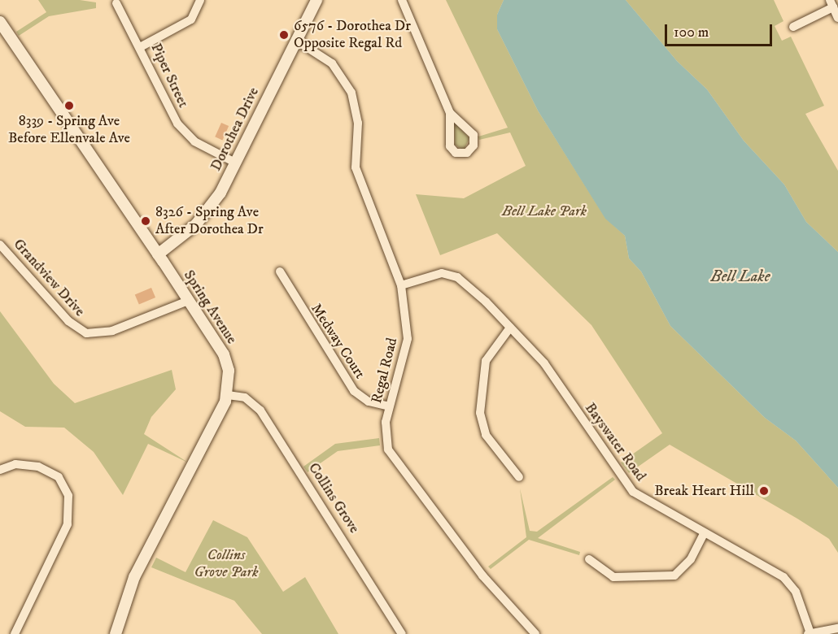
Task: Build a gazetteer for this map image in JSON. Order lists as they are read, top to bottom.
{
  "streets": {
    "street": [
      "Piper Street",
      "Dorothea Drive",
      "Grandview Drive",
      "Spring Avenue",
      "Medway Court",
      "Regal Road",
      "Bayswater Road",
      "Collins Grove"
    ]
  },
  "crossings": [
    ["Piper Street", "Dorothea Drive"],
    ["Dorothea Drive", "Spring Avenue"],
    ["Dorothea Drive", "Regal Road"],
    ["Grandview Drive", "Spring Avenue"],
    ["Spring Avenue", "Collins Grove"],
    ["Medway Court", "Regal Road"],
    ["Regal Road", "Bayswater Road"]
  ],
  "water": ["Bell Lake"],
  "parks": ["Bell Lake Park", "Collins Grove Park"],
  "places": [
    "6576 - Dorothea Dr Opposite Regal Rd",
    "8339 - Spring Ave Before Ellenvale Ave",
    "8326 - Spring Ave After Dorothea Dr",
    "Break Heart Hill"
  ],
  "scale_bar": "100 m"
}
